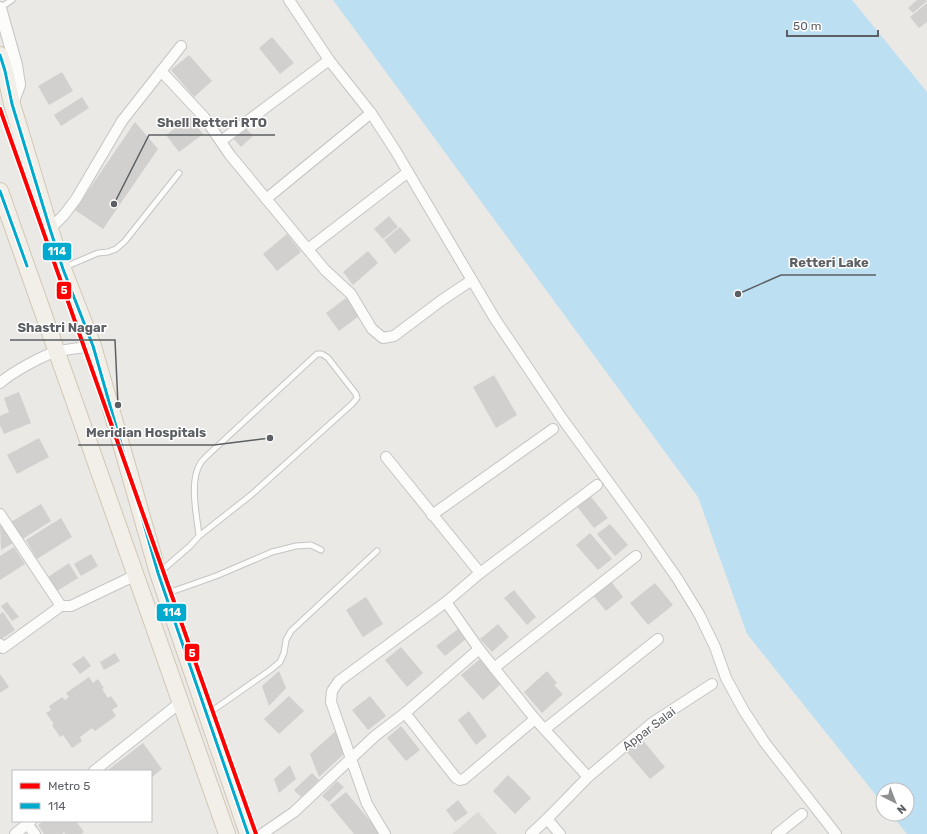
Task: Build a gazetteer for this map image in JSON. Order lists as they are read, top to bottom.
{
  "streets": {
    "street": ["Appar Salai"]
  },
  "places": [
    "Shell Retteri RTO",
    "Retteri Lake",
    "Shastri Nagar",
    "Meridian Hospitals"
  ],
  "lines": ["transit line 114", "metro line 5"],
  "legend": ["Metro 5", "114"],
  "scale_bar": "50 m",
  "north": "bottom right"
}
